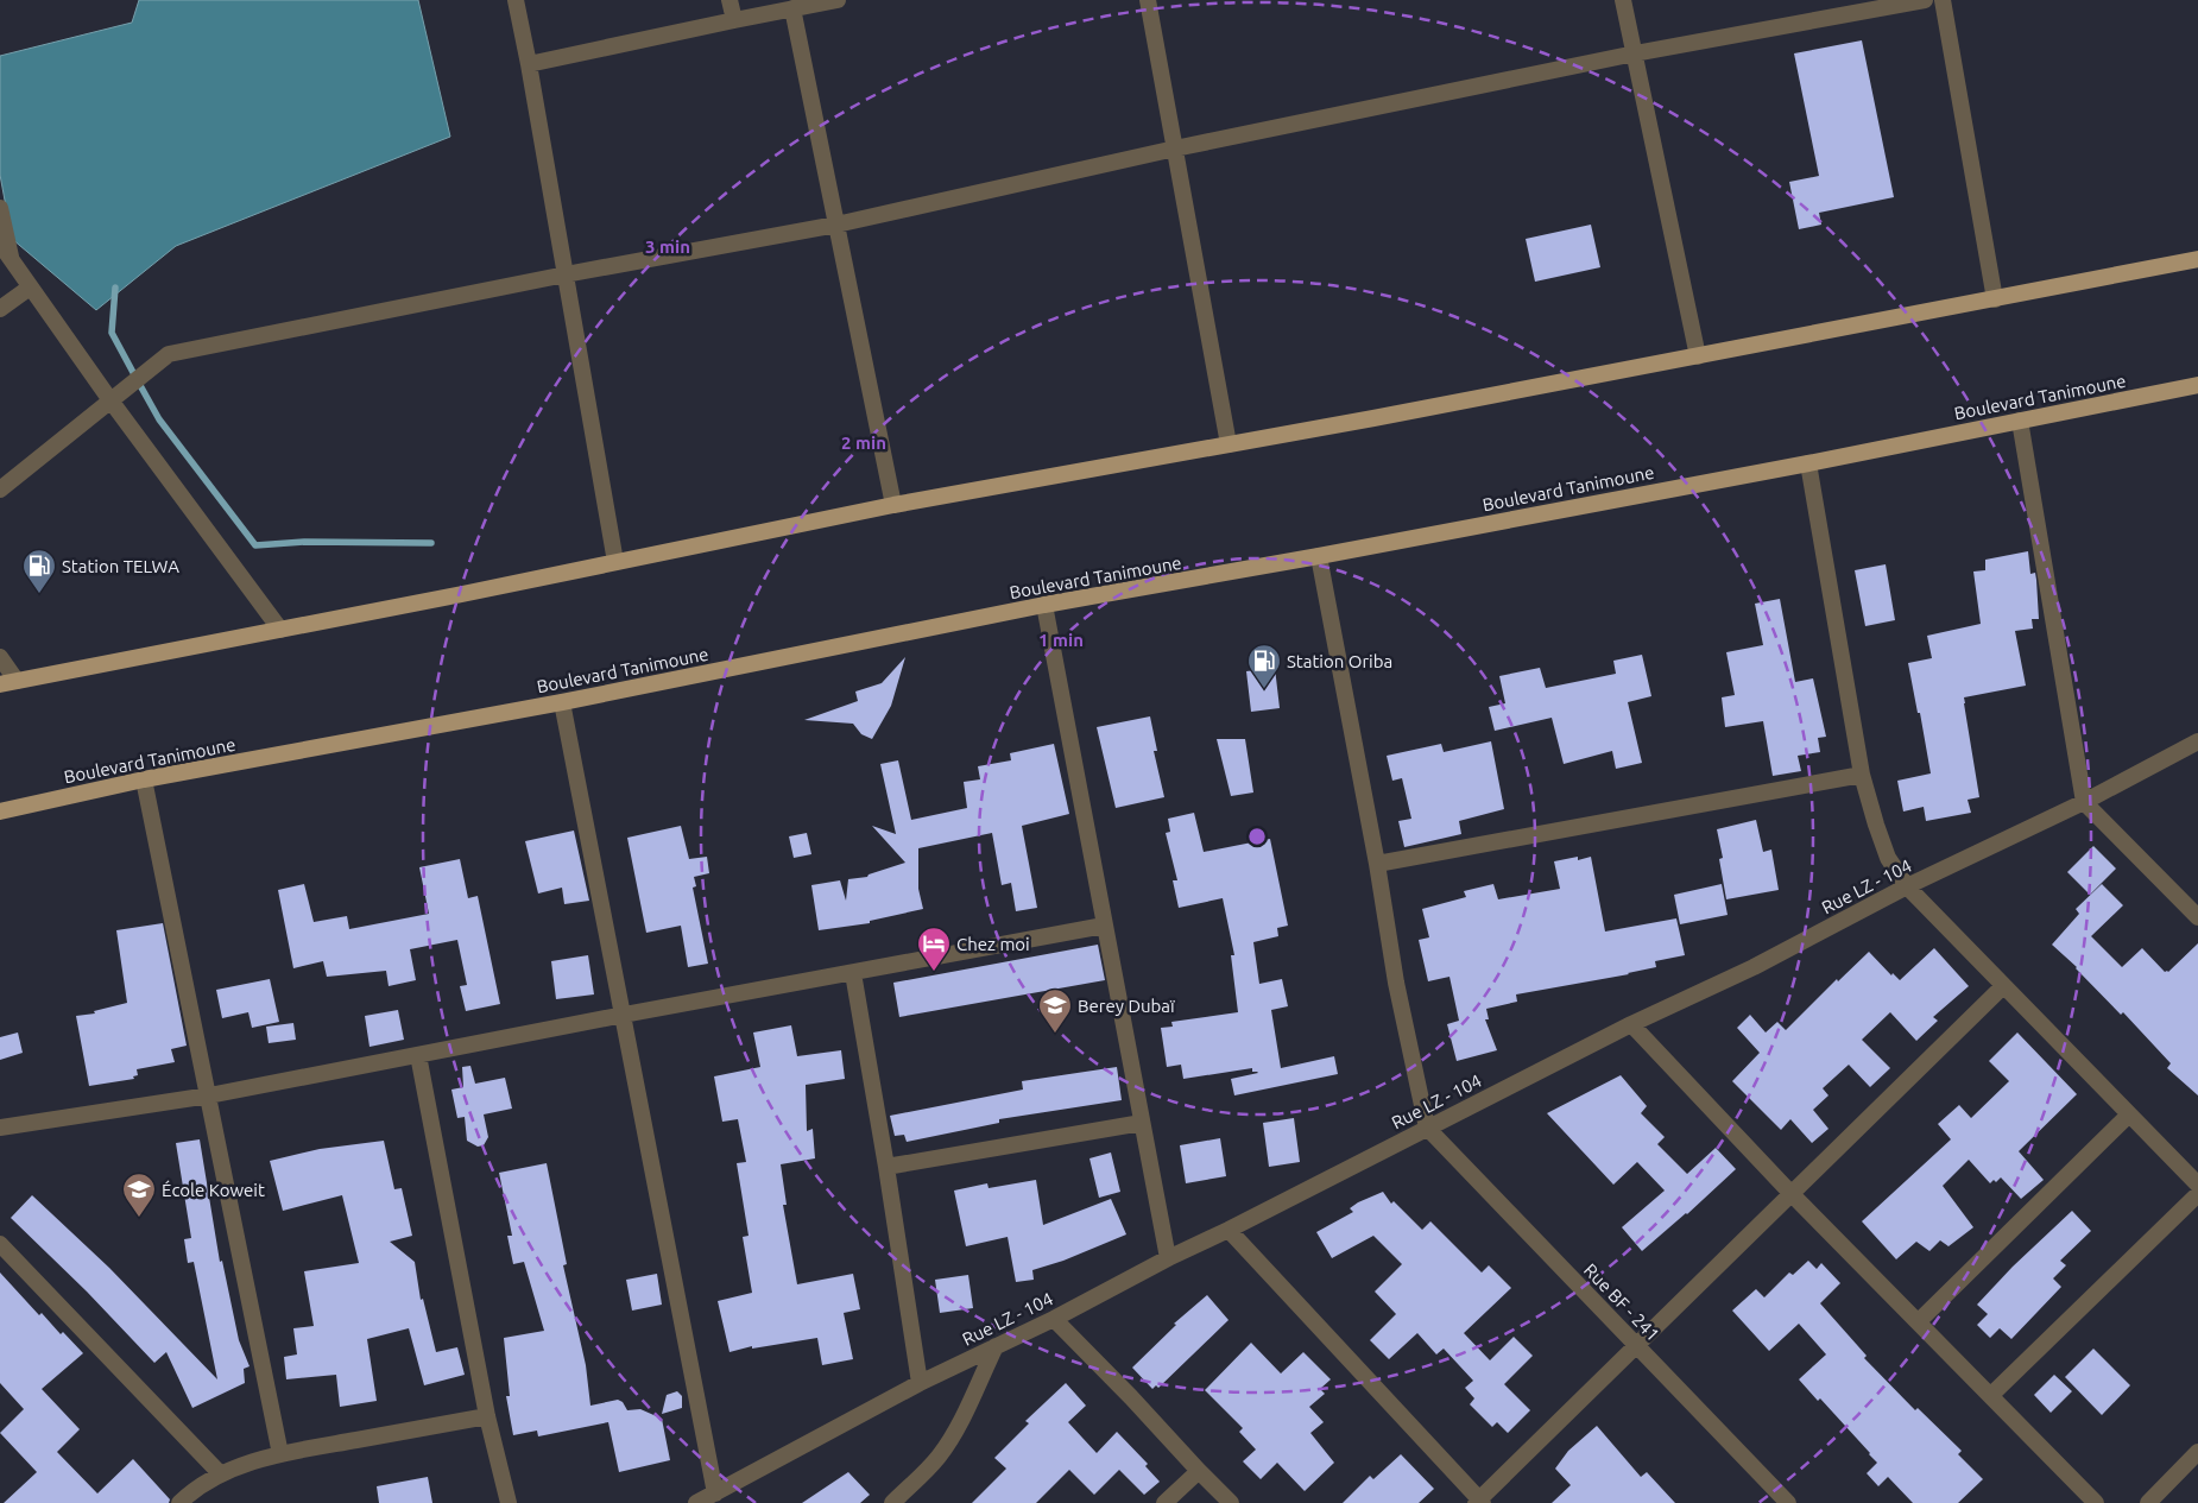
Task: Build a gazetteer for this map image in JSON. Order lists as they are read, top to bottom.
{
  "streets": {
    "main road": ["Boulevard Tanimoune"],
    "street": ["Rue LZ - 104", "Rue BF - 241"]
  },
  "crossings": [
    ["Rue LZ - 104", "Rue BF - 241"]
  ],
  "places": {
    "fuel station": ["Station TELWA", "Station Oriba"],
    "hotel": ["Chez moi"],
    "school or university": ["Berey Dubaï", "École Koweit"]
  },
  "rings": ["3 min", "2 min", "1 min"]
}
